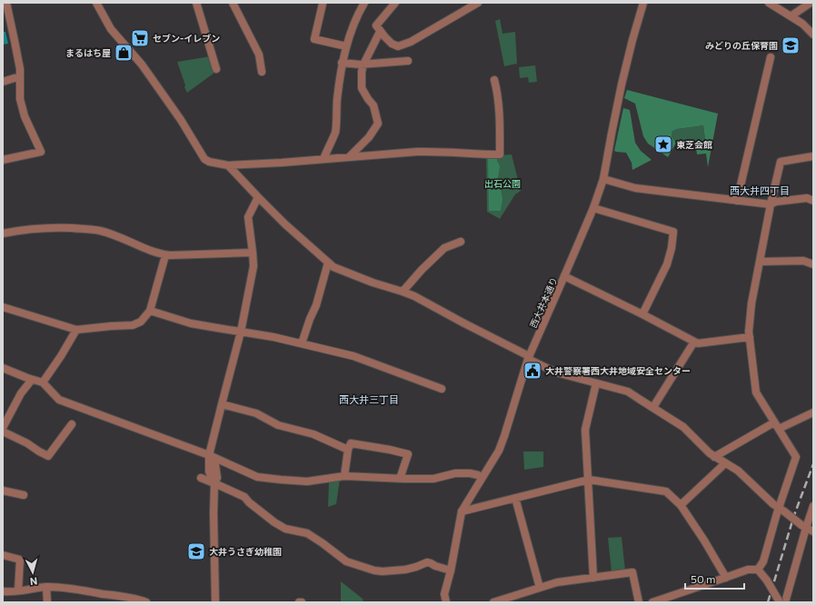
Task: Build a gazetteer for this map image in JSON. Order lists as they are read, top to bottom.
{
  "streets": {
    "street": ["西大井本通り"]
  },
  "districts": ["西大井四丁目", "西大井三丁目"],
  "parks": ["出石公園"],
  "places": {
    "supermarket": ["セブン-イレブン"],
    "school or university": ["みどりの丘保育園", "大井うさぎ幼稚園"],
    "shop": ["まるはち屋"],
    "place": ["東芝会館"],
    "public building": ["大井警察署西大井地域安全センター"]
  },
  "scale_bar": "50 m",
  "north": "bottom"
}
